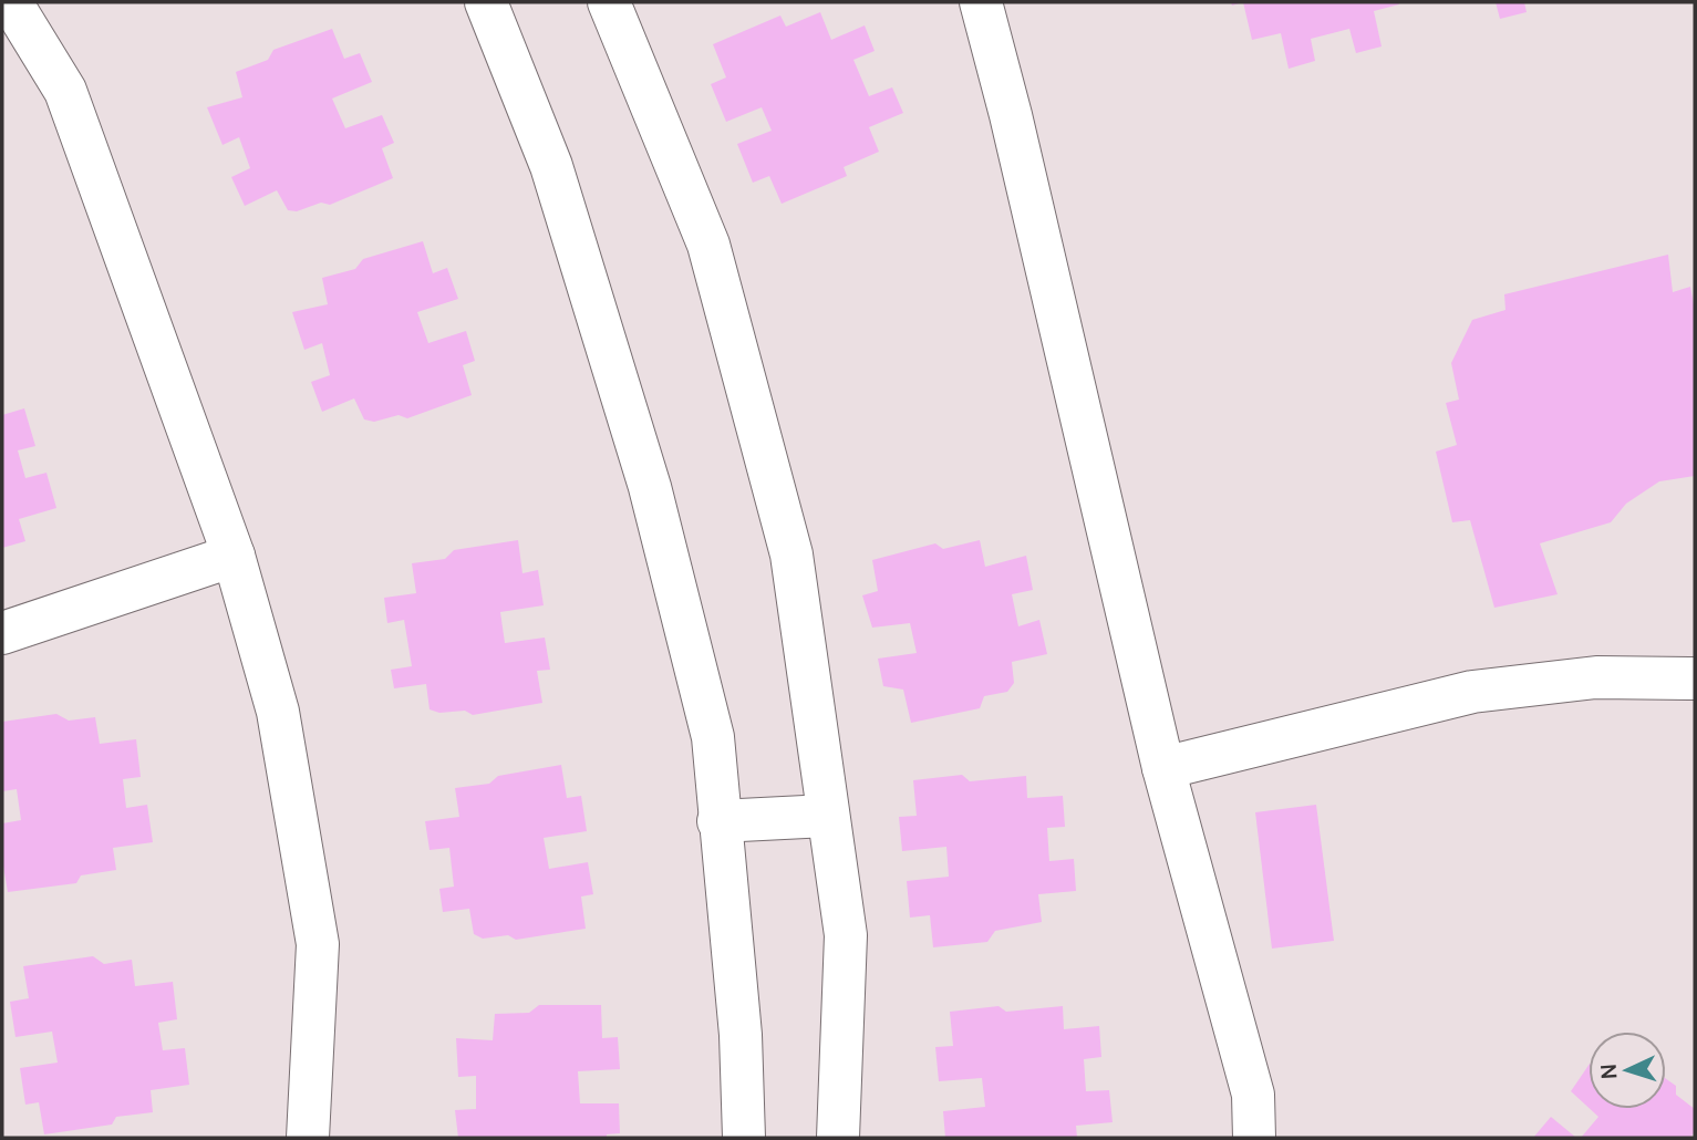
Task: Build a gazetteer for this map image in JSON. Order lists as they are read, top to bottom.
{
  "north": "left"
}
